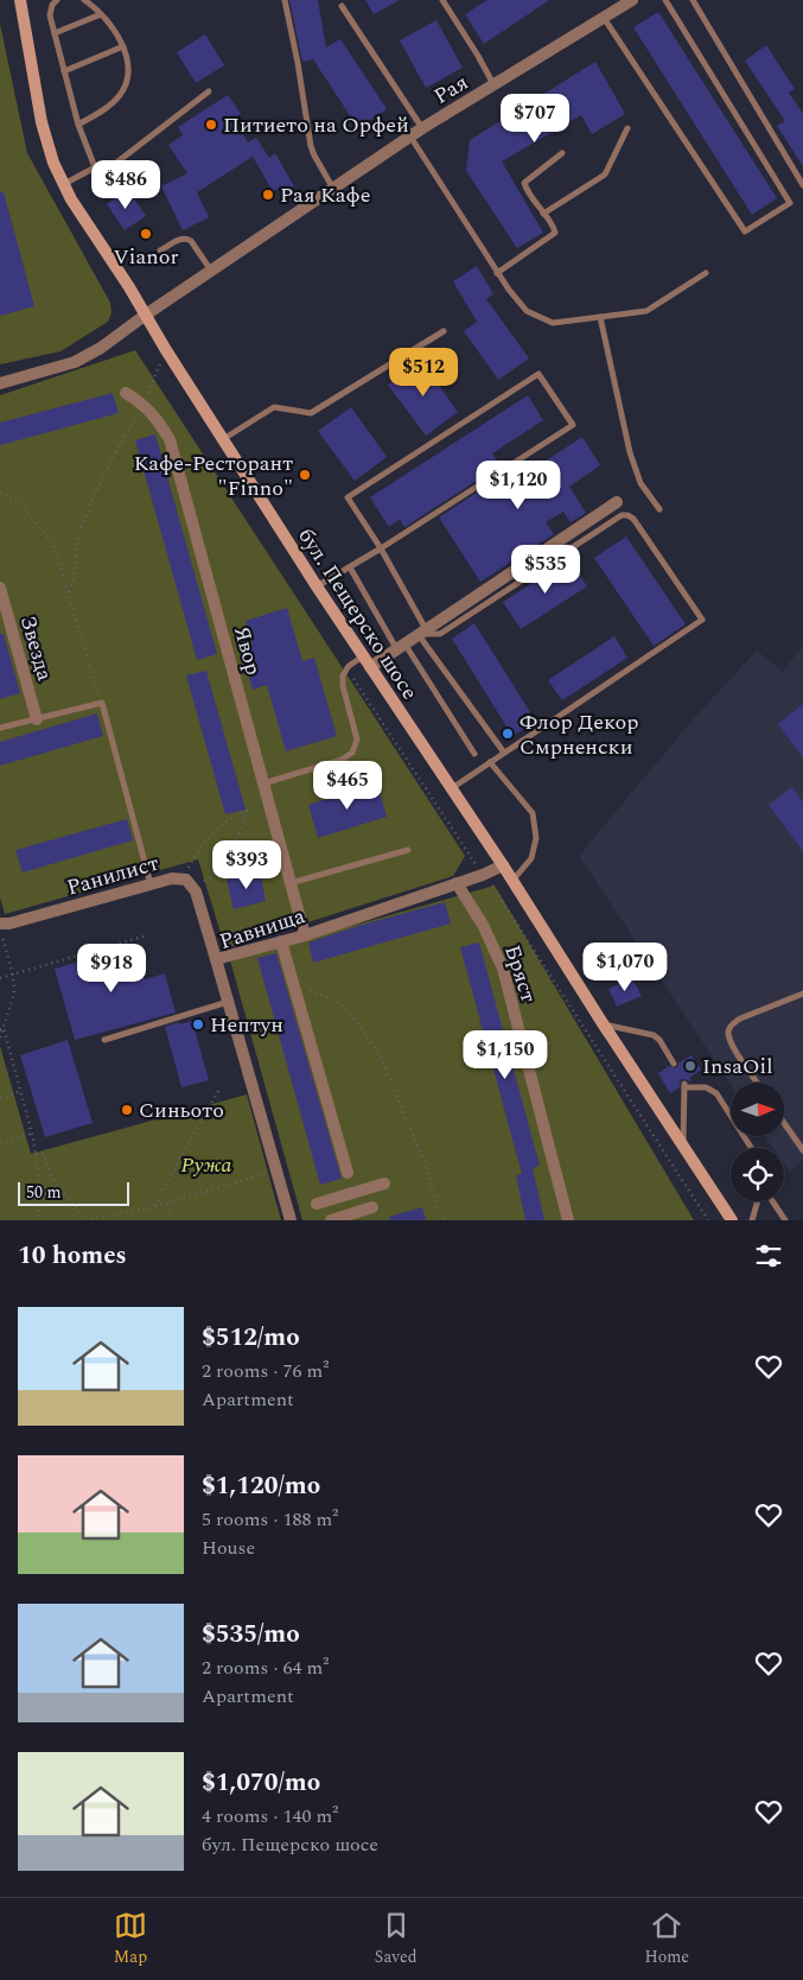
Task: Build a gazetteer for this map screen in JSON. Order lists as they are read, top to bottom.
{
  "streets": {
    "main road": ["бул. Пещерско шосе"],
    "street": [
      "Рая",
      "Звезда",
      "Явор",
      "Ранилист",
      "Равнища",
      "Бряст"
    ]
  },
  "crossings": [
    ["Рая", "бул. Пещерско шосе"],
    ["бул. Пещерско шосе", "Равнища"],
    ["Явор", "Равнища"],
    ["Равнища", "Бряст"]
  ],
  "parks": ["Ружа"],
  "places": [
    "Питието на Орфей",
    "Рая Кафе",
    "Vianor",
    "Кафе-Ресторант \"Finno\"",
    "Флор Декор Смрненски",
    "Нептун",
    "InsaOil",
    "Синьото"
  ],
  "scale_bar": "50 m",
  "north": "right",
  "page": {
    "price": [
      "$707",
      "$486",
      "$512",
      "$1,120",
      "$535",
      "$465",
      "$393",
      "$1,070",
      "$918",
      "$1,150"
    ],
    "scale": "50 m",
    "heading": "10 homes",
    "list": [
      {
        "name": "$512/mo",
        "note": "2 rooms · 76 m² · Apartment"
      },
      {
        "name": "$1,120/mo",
        "note": "5 rooms · 188 m² · House"
      },
      {
        "name": "$535/mo",
        "note": "2 rooms · 64 m² · Apartment"
      },
      {
        "name": "$1,070/mo",
        "note": "4 rooms · 140 m² · бул. Пещерско шосе"
      }
    ],
    "tabs": ["Map", "Saved", "Home"]
  }
}
